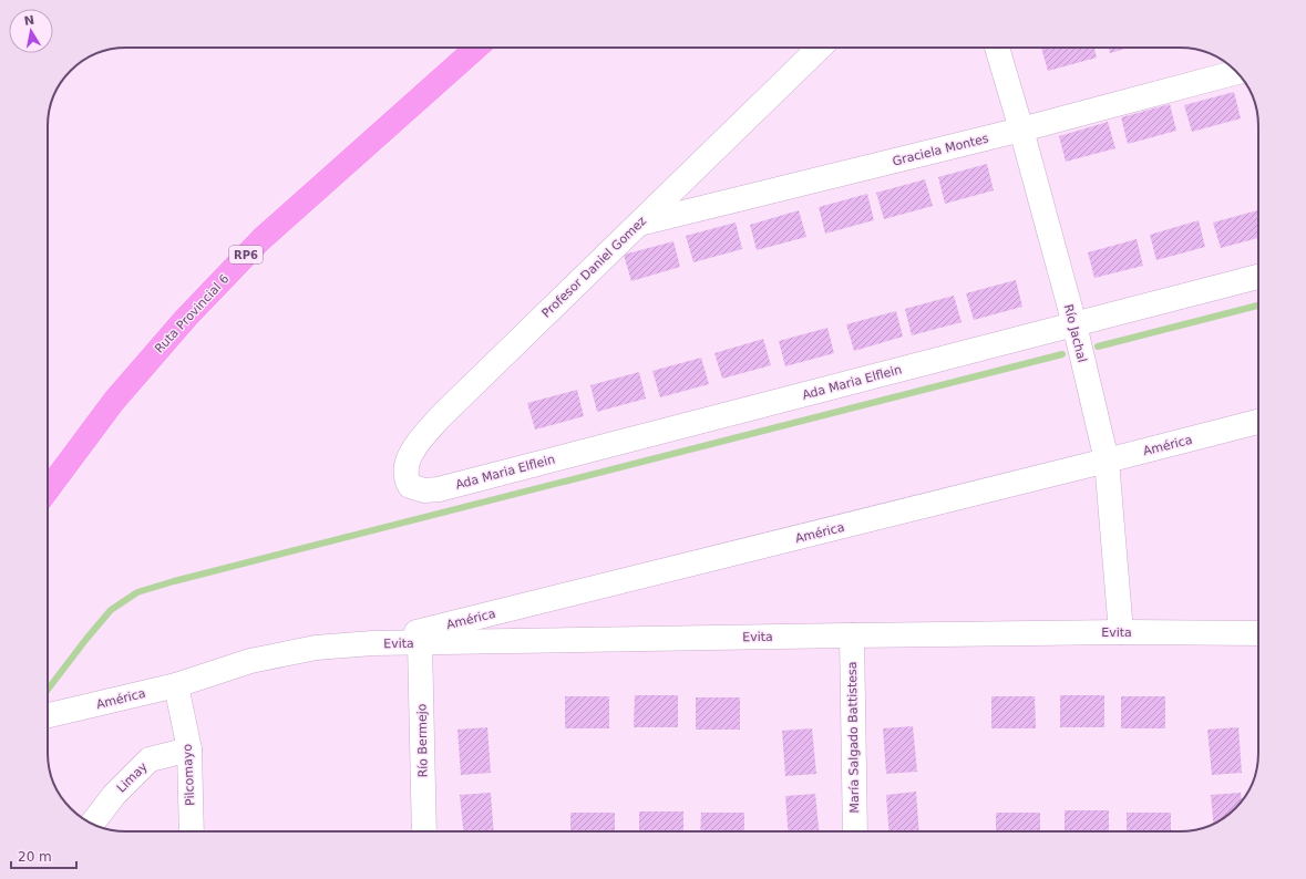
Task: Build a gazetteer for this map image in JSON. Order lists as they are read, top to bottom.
{
  "streets": {
    "main road": ["RP6", "Ruta Provincial 6"],
    "street": [
      "Graciela Montes",
      "Profesor Daniel Gomez",
      "Río Jachal",
      "Ada Maria Elflein",
      "América",
      "Evita",
      "María Salgado Battistesa",
      "Río Bermejo",
      "Pilcomayo",
      "Limay"
    ]
  },
  "crossings": [
    ["Graciela Montes", "Profesor Daniel Gomez"],
    ["Graciela Montes", "Río Jachal"],
    ["Profesor Daniel Gomez", "Ada Maria Elflein"],
    ["Río Jachal", "Ada Maria Elflein"],
    ["Río Jachal", "América"],
    ["Río Jachal", "Evita"],
    ["América", "Evita"],
    ["América", "Pilcomayo"],
    ["Evita", "María Salgado Battistesa"],
    ["Evita", "Río Bermejo"],
    ["Pilcomayo", "Limay"]
  ],
  "scale_bar": "20 m",
  "north": "top"
}
